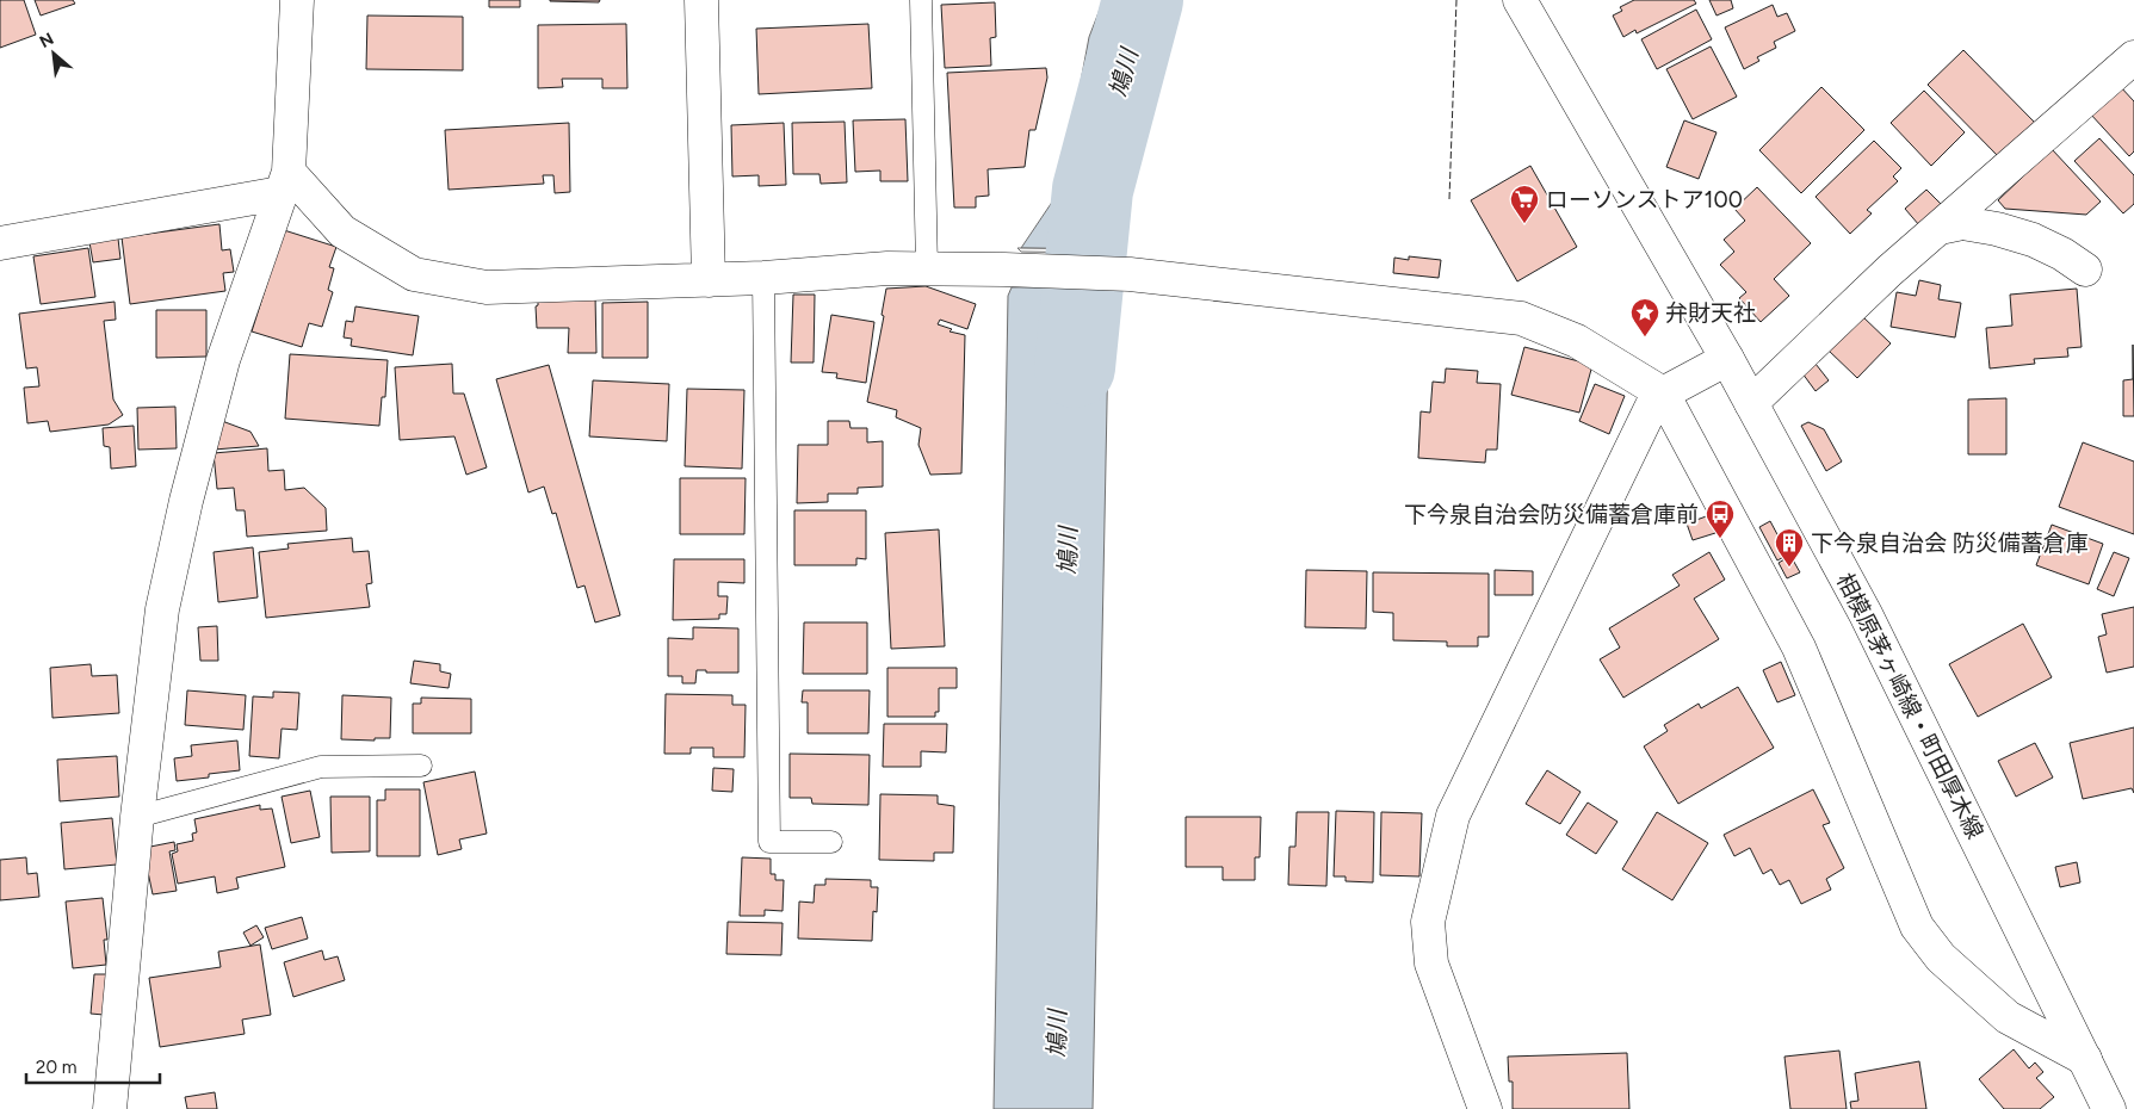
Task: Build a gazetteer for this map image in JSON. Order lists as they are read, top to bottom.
{
  "streets": {
    "street": ["相模原茅ヶ崎線・町田厚木線"]
  },
  "water": ["鳩川"],
  "places": {
    "supermarket": ["ローソンストア100"],
    "place": ["弁財天社"],
    "bus stop": ["下今泉自治会防災備蓄倉庫前"],
    "building": ["下今泉自治会 防災備蓄倉庫"]
  },
  "scale_bar": "20 m",
  "north": "top left"
}
